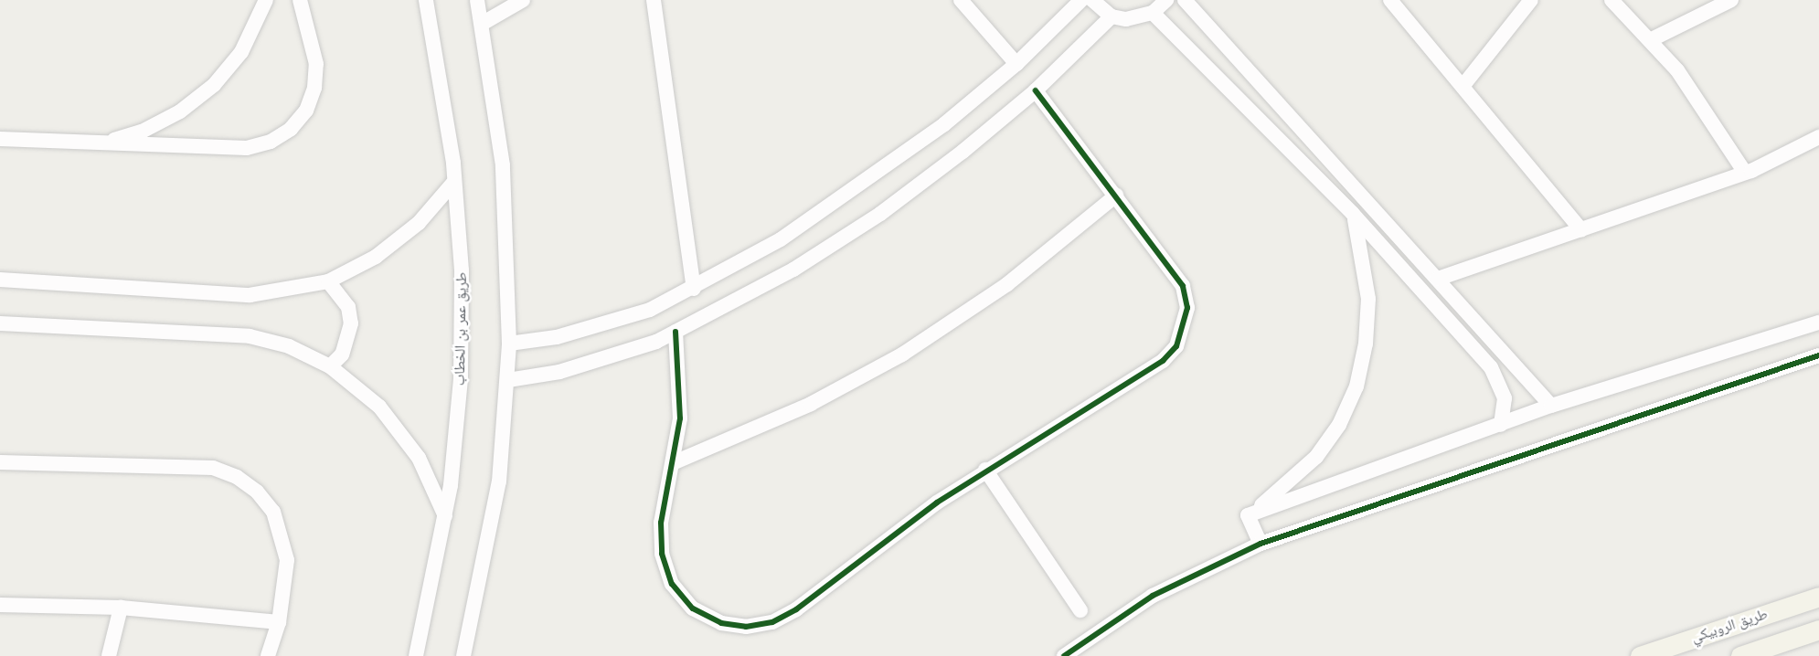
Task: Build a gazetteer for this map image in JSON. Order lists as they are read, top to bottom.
{
  "streets": {
    "main road": ["طريق الروبيكي"],
    "street": ["طريق عمر بن الخطاب"]
  }
}
